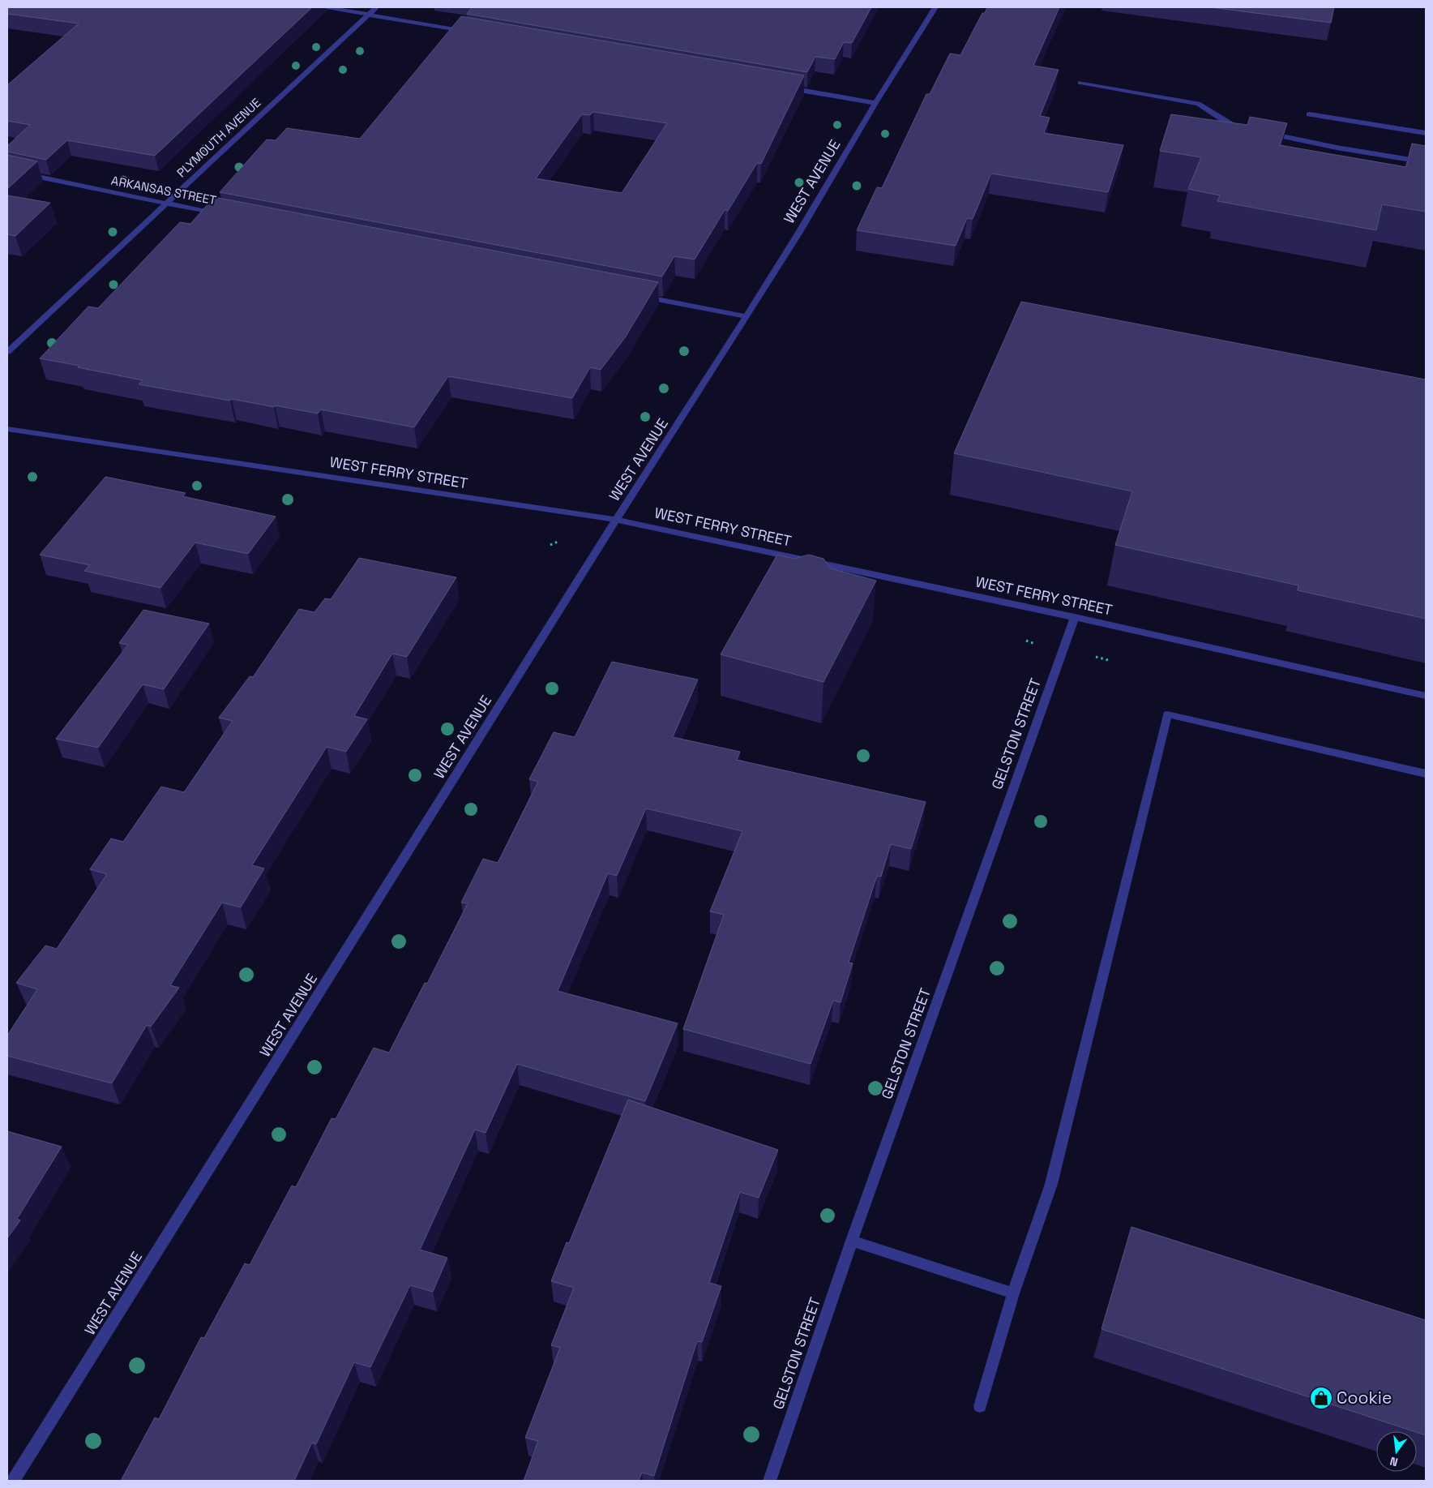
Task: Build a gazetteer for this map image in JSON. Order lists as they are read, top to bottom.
{
  "streets": {
    "street": [
      "PLYMOUTH AVENUE",
      "WEST AVENUE",
      "ARKANSAS STREET",
      "WEST FERRY STREET",
      "GELSTON STREET"
    ]
  },
  "crossings": [
    ["PLYMOUTH AVENUE", "ARKANSAS STREET"],
    ["WEST AVENUE", "WEST FERRY STREET"],
    ["WEST FERRY STREET", "GELSTON STREET"]
  ],
  "places": {
    "shop": ["Cookie"]
  },
  "north": "bottom"
}
